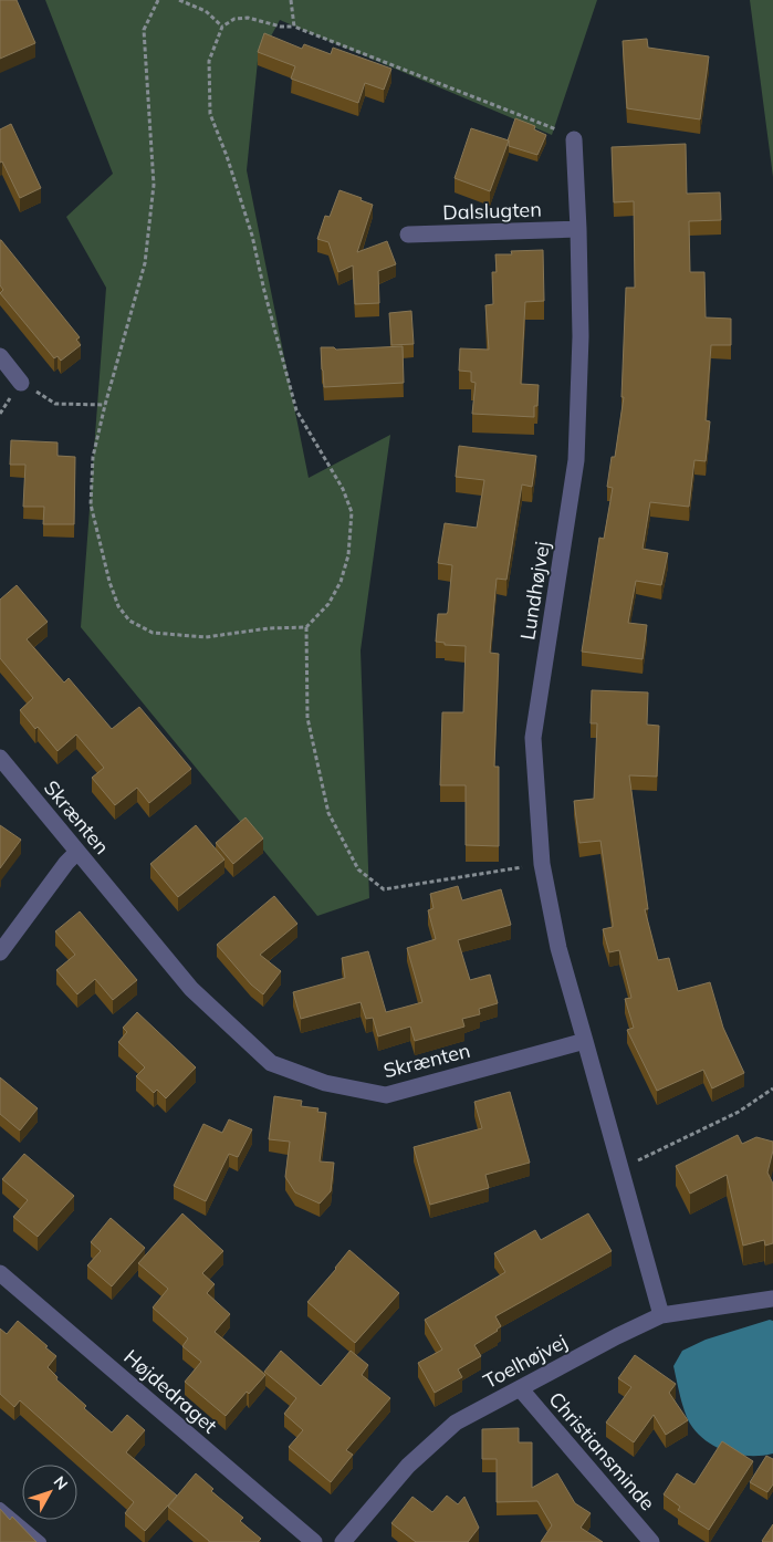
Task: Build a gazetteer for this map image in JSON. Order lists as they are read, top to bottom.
{
  "streets": {
    "street": [
      "Dalslugten",
      "Lundhøjvej",
      "Skrænten",
      "Toelhøjvej",
      "Højdedraget",
      "Christiansminde"
    ]
  },
  "crossings": [
    ["Dalslugten", "Lundhøjvej"],
    ["Lundhøjvej", "Skrænten"],
    ["Toelhøjvej", "Christiansminde"]
  ],
  "north": "top right"
}
